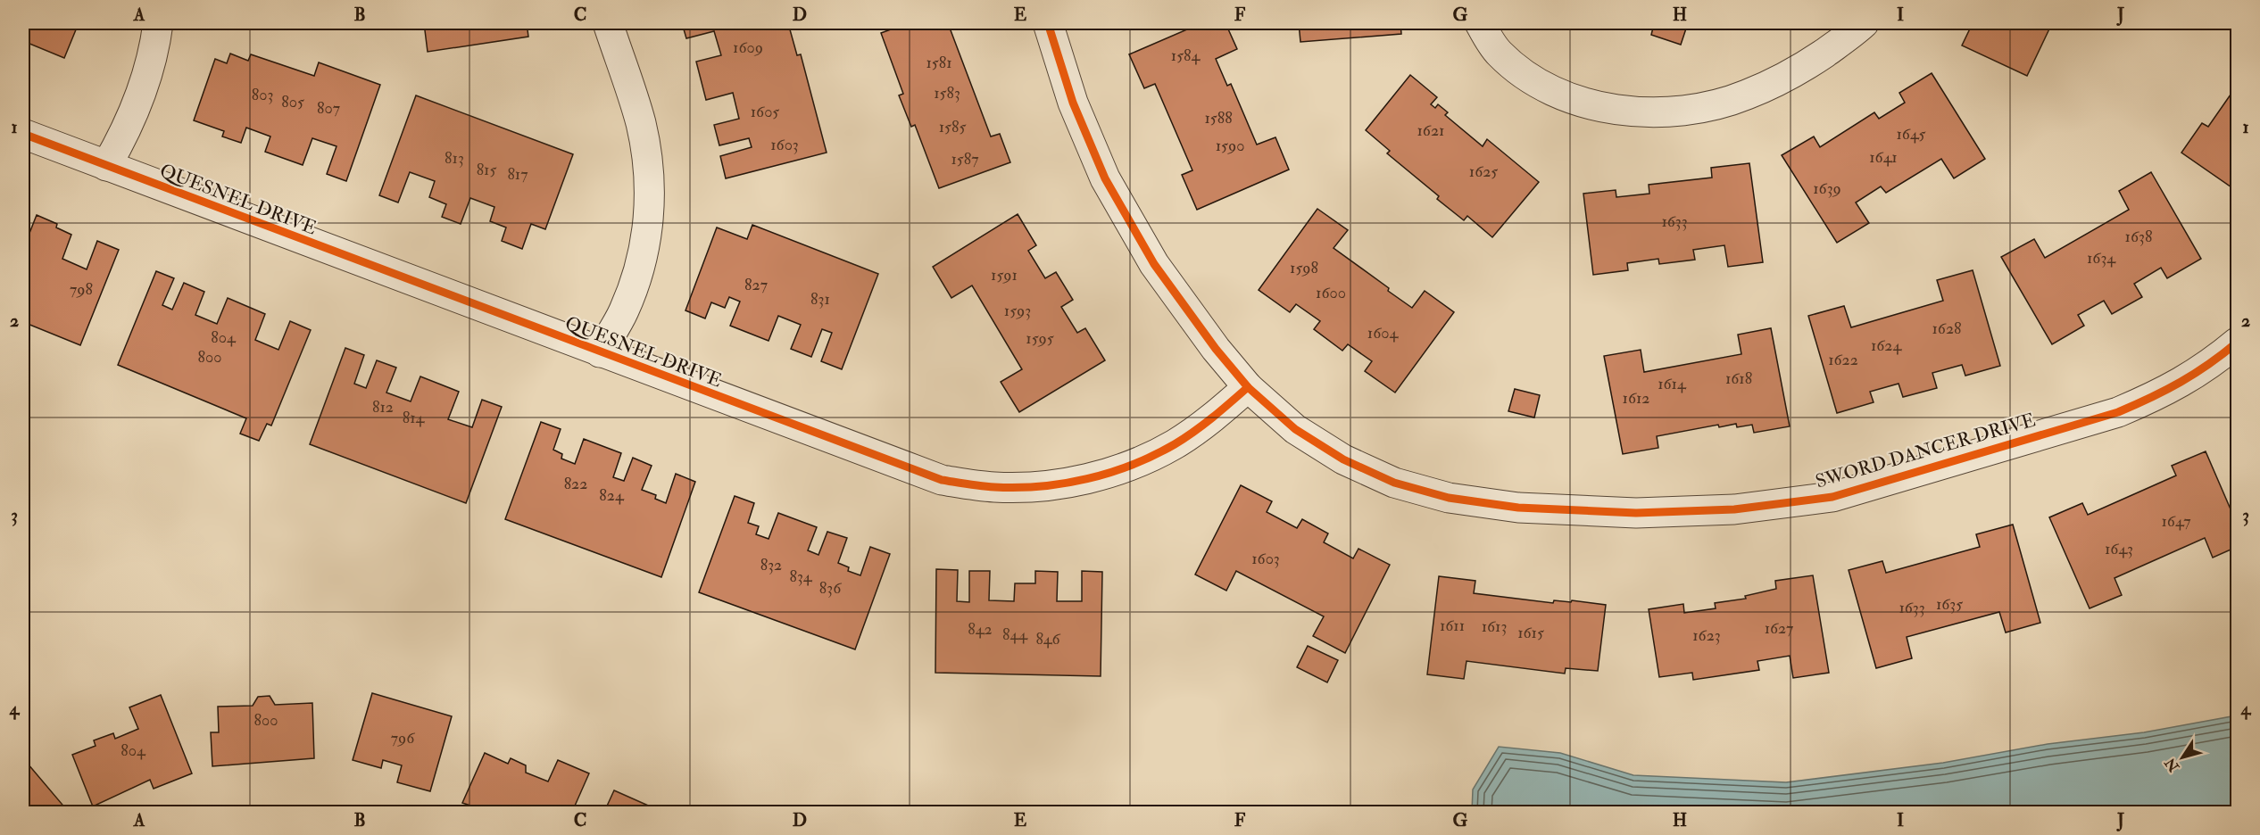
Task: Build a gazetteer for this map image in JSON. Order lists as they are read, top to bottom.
{
  "streets": {
    "street": ["QUESNEL DRIVE", "SWORD DANCER DRIVE"]
  },
  "crossings": [
    ["QUESNEL DRIVE", "SWORD DANCER DRIVE"]
  ],
  "house_numbers": [
    "1609",
    "1584",
    "1581",
    "1583",
    "803",
    "805",
    "807",
    "1605",
    "1588",
    "1585",
    "1621",
    "1645",
    "1603",
    "1590",
    "1641",
    "813",
    "1587",
    "815",
    "1625",
    "817",
    "1639",
    "1633",
    "1638",
    "1634",
    "1598",
    "1591",
    "827",
    "798",
    "1600",
    "831",
    "1593",
    "1628",
    "1604",
    "804",
    "1595",
    "1624",
    "800",
    "1622",
    "1618",
    "1614",
    "1612",
    "812",
    "814",
    "822",
    "824",
    "1647",
    "1643",
    "1603",
    "832",
    "834",
    "836",
    "1635",
    "1633",
    "1611",
    "1613",
    "1627",
    "842",
    "1615",
    "844",
    "1623",
    "846",
    "800",
    "796",
    "804"
  ],
  "north": "bottom left",
  "grid": {
    "columns": [
      "A",
      "B",
      "C",
      "D",
      "E",
      "F",
      "G",
      "H",
      "I",
      "J"
    ],
    "rows": [
      "1",
      "2",
      "3",
      "4"
    ]
  }
}
